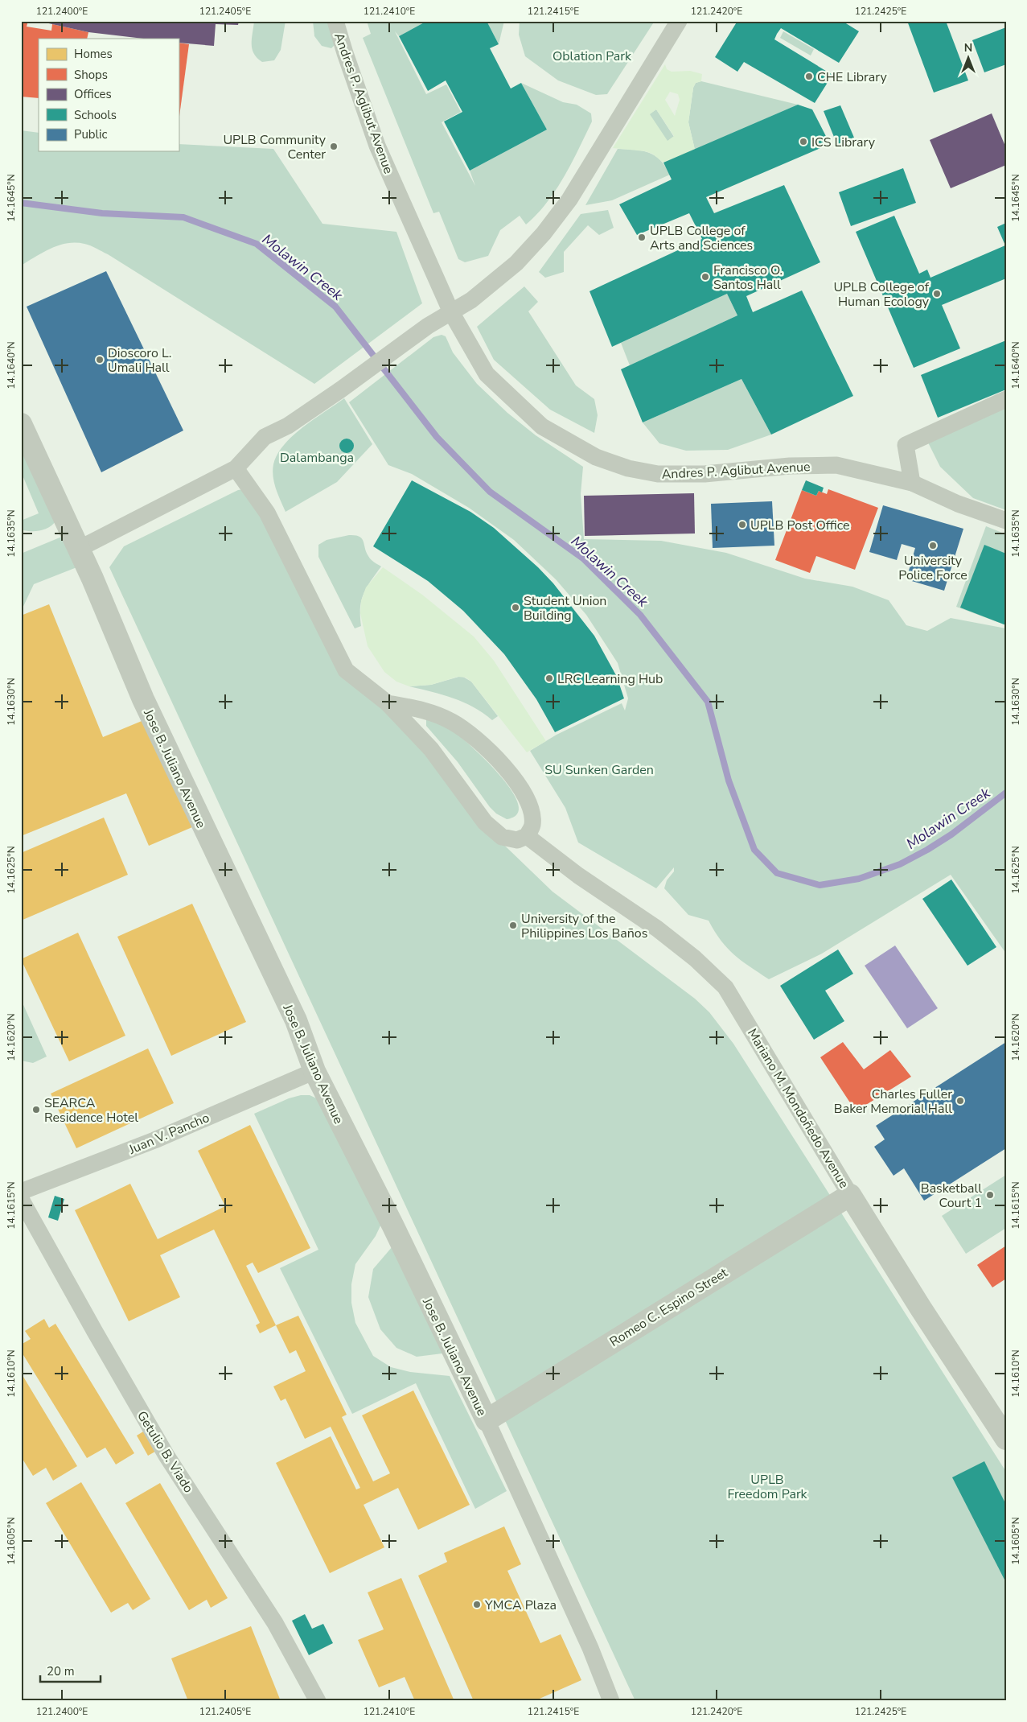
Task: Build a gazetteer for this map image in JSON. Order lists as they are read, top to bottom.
{
  "streets": {
    "street": [
      "Andres P. Aglibut Avenue",
      "Jose B. Juliano Avenue",
      "Mariano M. Mondoñedo Avenue",
      "Juan V. Pancho",
      "Romeo C. Espino Street",
      "Getulio B. Viado"
    ]
  },
  "crossings": [
    ["Jose B. Juliano Avenue", "Juan V. Pancho"],
    ["Jose B. Juliano Avenue", "Romeo C. Espino Street"],
    ["Mariano M. Mondoñedo Avenue", "Romeo C. Espino Street"]
  ],
  "water": ["Molawin Creek"],
  "parks": [
    "Oblation Park",
    "Dalambanga",
    "SU Sunken Garden",
    "UPLB Freedom Park"
  ],
  "places": [
    "CHE Library",
    "ICS Library",
    "UPLB Community Center",
    "UPLB College of Arts and Sciences",
    "Francisco O. Santos Hall",
    "UPLB College of Human Ecology",
    "Dioscoro L. Umali Hall",
    "UPLB Post Office",
    "University Police Force",
    "Student Union Building",
    "LRC Learning Hub",
    "University of the Philippines Los Baños",
    "Charles Fuller Baker Memorial Hall",
    "SEARCA Residence Hotel",
    "Basketball Court 1",
    "YMCA Plaza"
  ],
  "legend": [
    "Homes",
    "Shops",
    "Offices",
    "Schools",
    "Public"
  ],
  "scale_bar": "20 m",
  "north": "top",
  "coordinates": [
    "121.2400°E",
    "121.2405°E",
    "121.2410°E",
    "121.2415°E",
    "121.2420°E",
    "121.2425°E",
    "14.1645°N",
    "14.1640°N",
    "14.1635°N",
    "14.1630°N",
    "14.1625°N",
    "14.1620°N",
    "14.1615°N",
    "14.1610°N",
    "14.1605°N"
  ]
}
